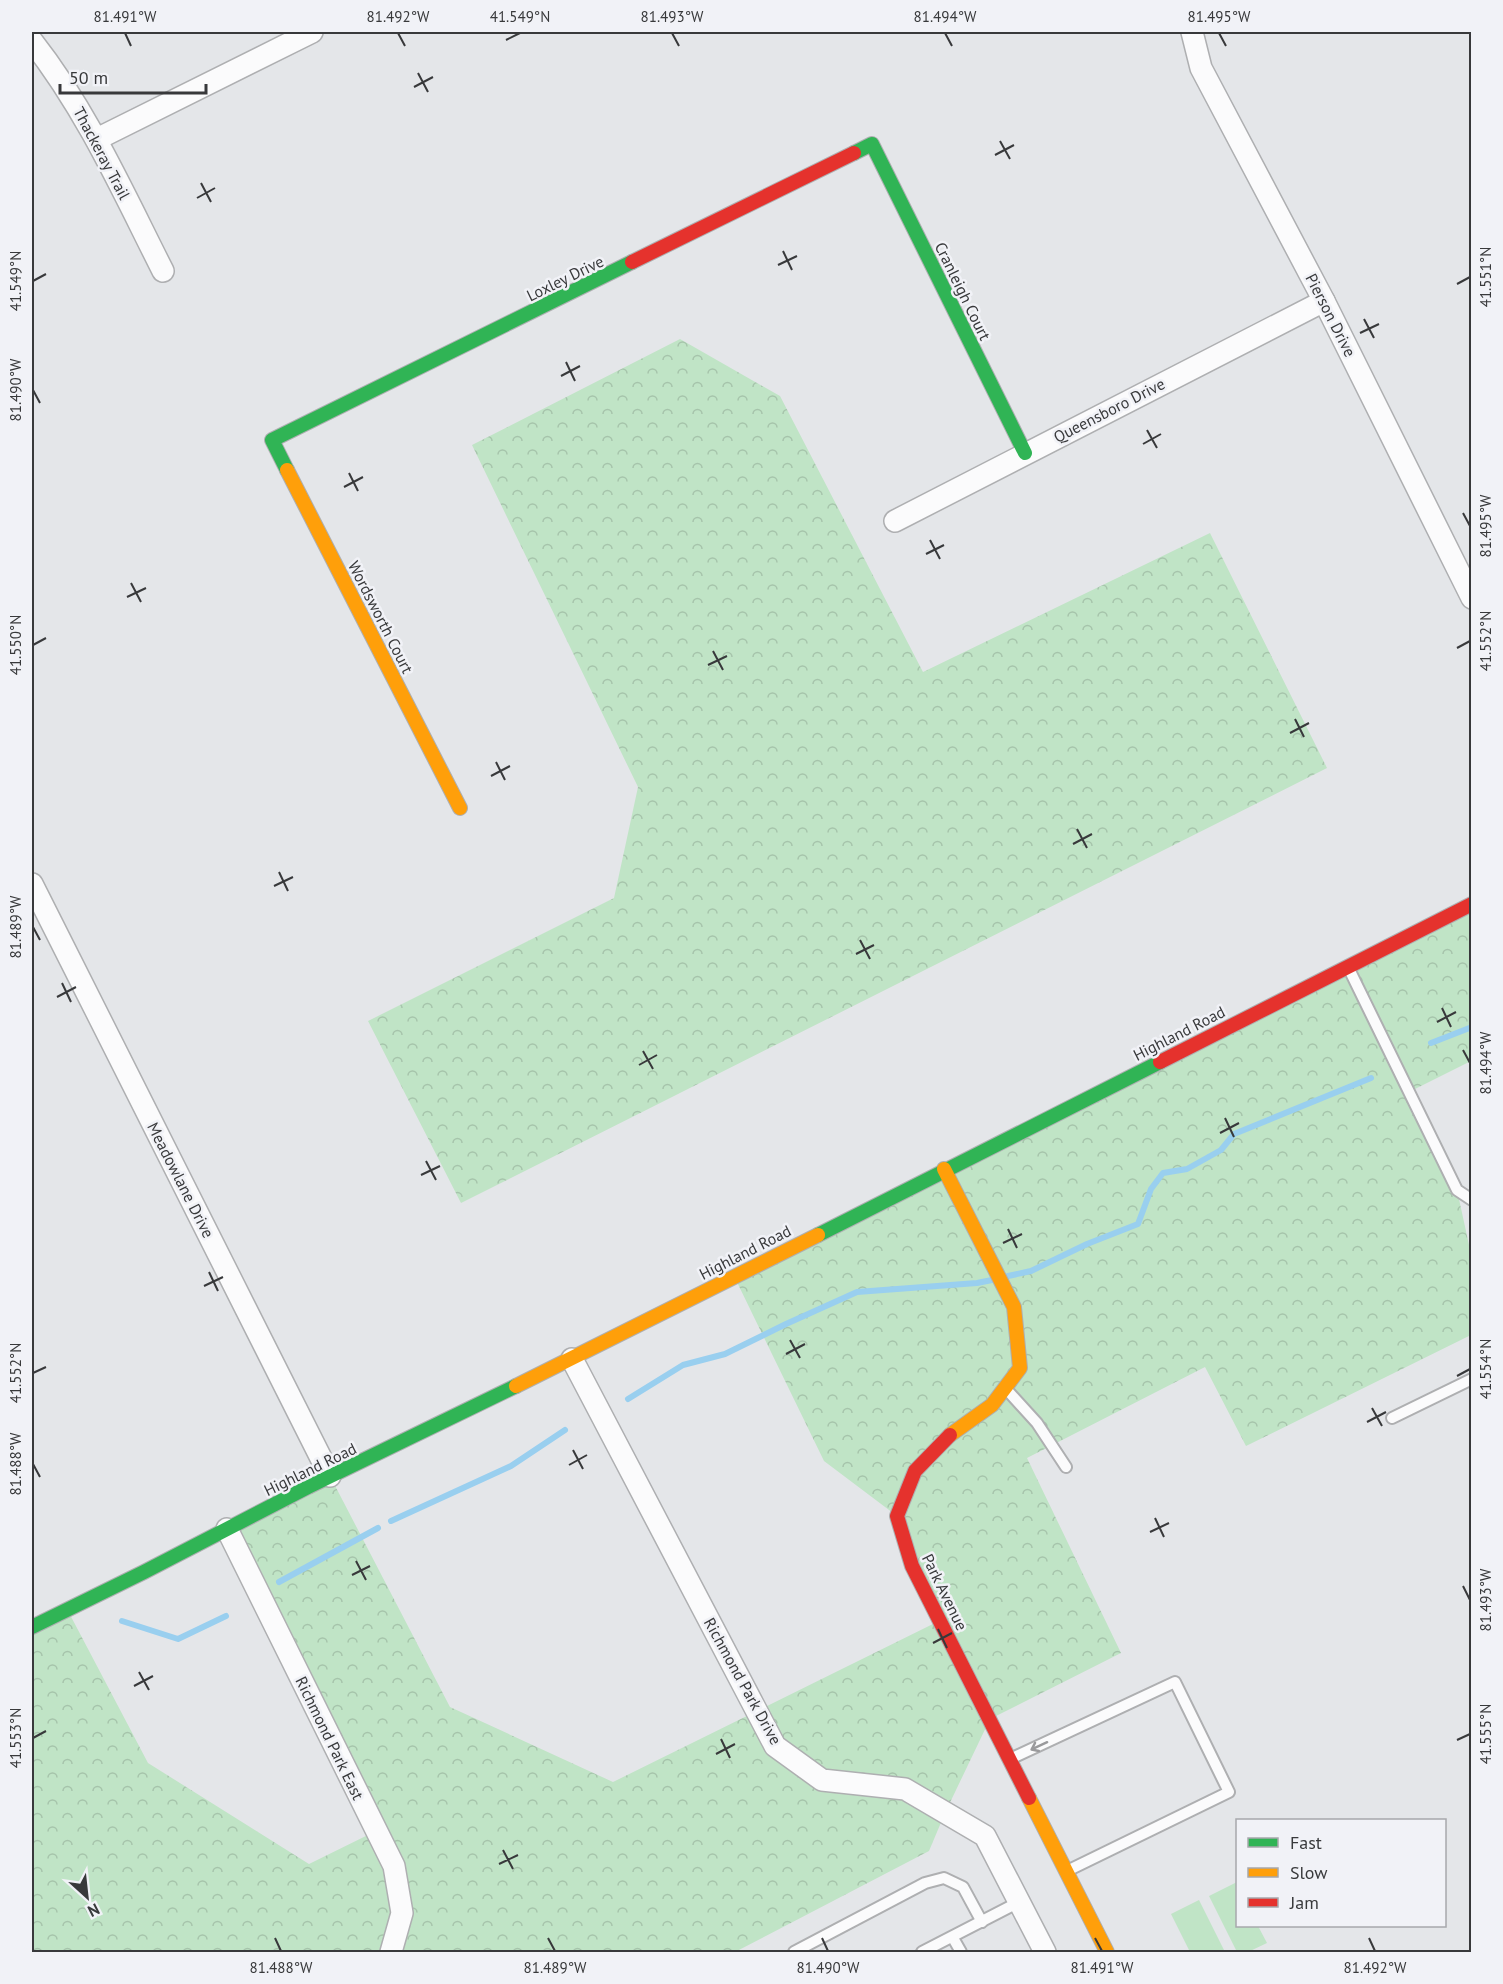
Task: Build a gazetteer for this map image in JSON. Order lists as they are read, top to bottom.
{
  "streets": {
    "street": [
      "Thackeray Trail",
      "Loxley Drive",
      "Cranleigh Court",
      "Pierson Drive",
      "Queensboro Drive",
      "Wordsworth Court",
      "Highland Road",
      "Meadowlane Drive",
      "Park Avenue",
      "Richmond Park Drive",
      "Richmond Park East"
    ]
  },
  "crossings": [
    ["Loxley Drive", "Cranleigh Court"],
    ["Loxley Drive", "Wordsworth Court"],
    ["Cranleigh Court", "Queensboro Drive"],
    ["Pierson Drive", "Queensboro Drive"],
    ["Highland Road", "Meadowlane Drive"],
    ["Highland Road", "Park Avenue"],
    ["Highland Road", "Richmond Park Drive"],
    ["Highland Road", "Richmond Park East"]
  ],
  "legend": ["Fast", "Slow", "Jam"],
  "scale_bar": "50 m",
  "north": "bottom right",
  "coordinates": [
    "81.491°W",
    "81.492°W",
    "41.549°N",
    "81.493°W",
    "81.494°W",
    "81.495°W",
    "41.551°N",
    "81.490°W",
    "41.552°N",
    "41.550°N",
    "81.489°W",
    "41.554°N",
    "81.488°W",
    "41.555°N",
    "41.553°N"
  ]
}
